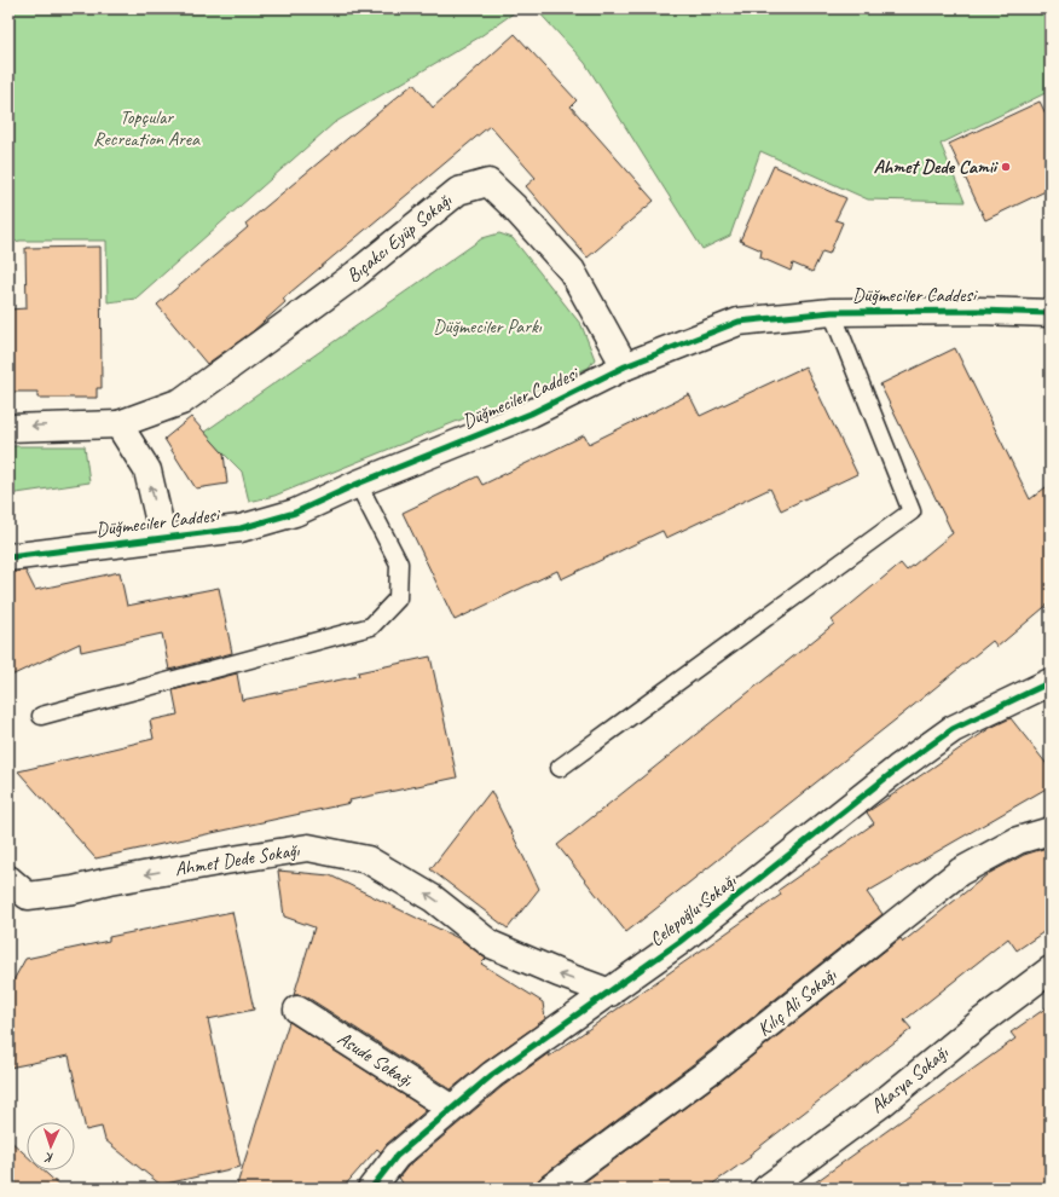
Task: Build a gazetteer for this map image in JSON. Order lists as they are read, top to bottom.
{
  "streets": {
    "street": [
      "Bıçakcı Eyüp Sokağı",
      "Düğmeciler Caddesi",
      "Ahmet Dede Sokağı",
      "Celepoğlu Sokağı",
      "Kılıç Ali Sokağı",
      "Asude Sokağı",
      "Akasya Sokağı"
    ]
  },
  "crossings": [
    ["Bıçakcı Eyüp Sokağı", "Düğmeciler Caddesi"],
    ["Ahmet Dede Sokağı", "Celepoğlu Sokağı"],
    ["Celepoğlu Sokağı", "Asude Sokağı"]
  ],
  "one_way": ["Ahmet Dede Sokağı"],
  "parks": ["Topçular Recreation Area", "Düğmeciler Parkı"],
  "places": ["Ahmet Dede Camii"],
  "north": "bottom"
}
